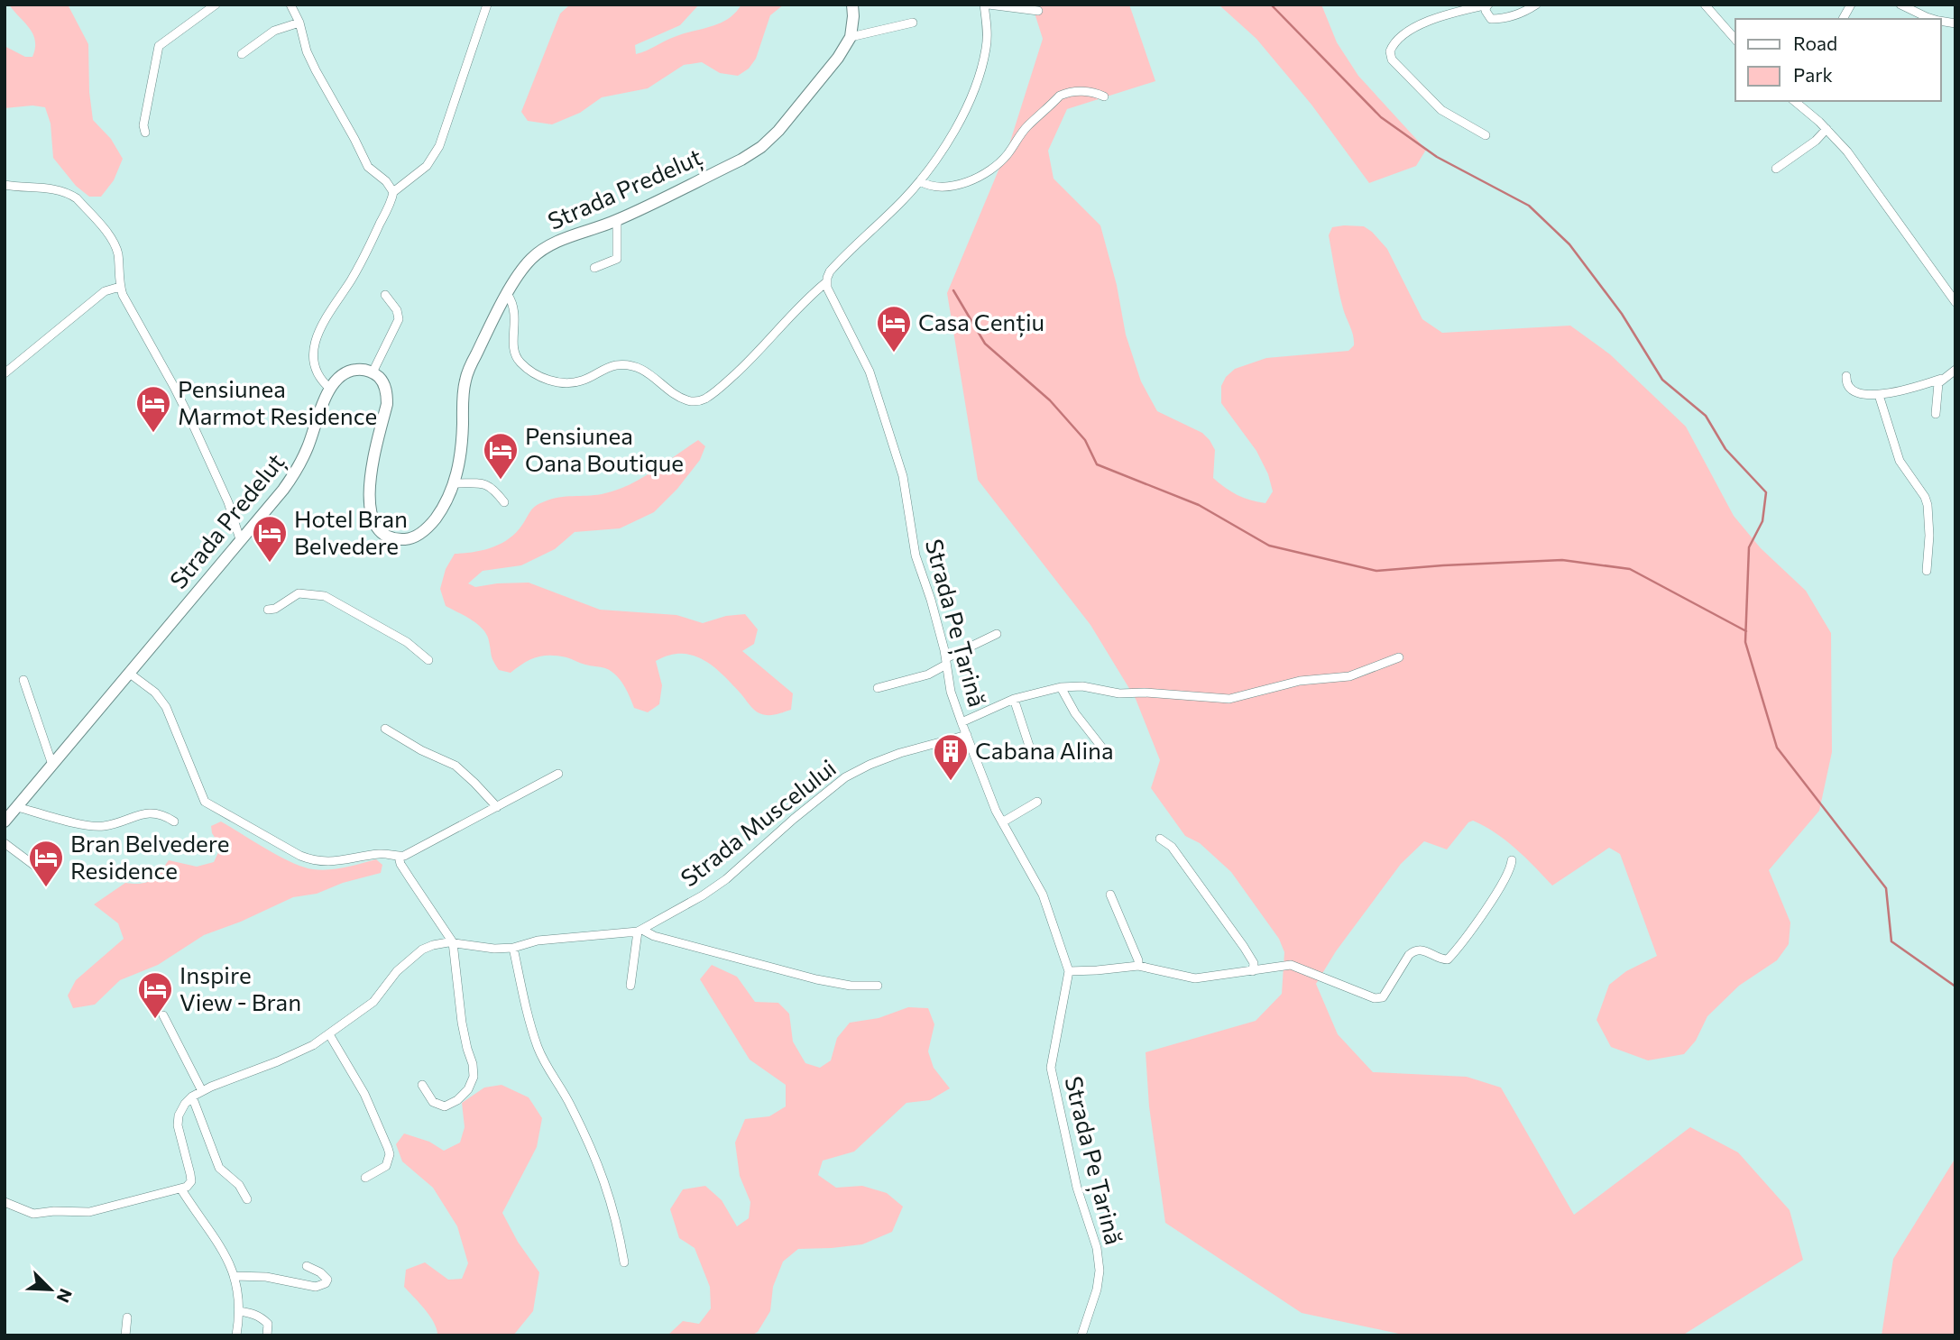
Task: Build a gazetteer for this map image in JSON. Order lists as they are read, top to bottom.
{
  "streets": {
    "main road": ["Strada Predeluț"],
    "street": ["Strada Pe Țarină", "Strada Muscelului"]
  },
  "crossings": [
    ["Strada Pe Țarină", "Strada Muscelului"]
  ],
  "places": {
    "hotel": [
      "Casa Cențiu",
      "Pensiunea Marmot Residence",
      "Pensiunea Oana Boutique",
      "Hotel Bran Belvedere",
      "Bran Belvedere Residence",
      "Inspire View - Bran"
    ],
    "building": ["Cabana Alina"]
  },
  "legend": ["Road", "Park"],
  "north": "bottom right"
}
